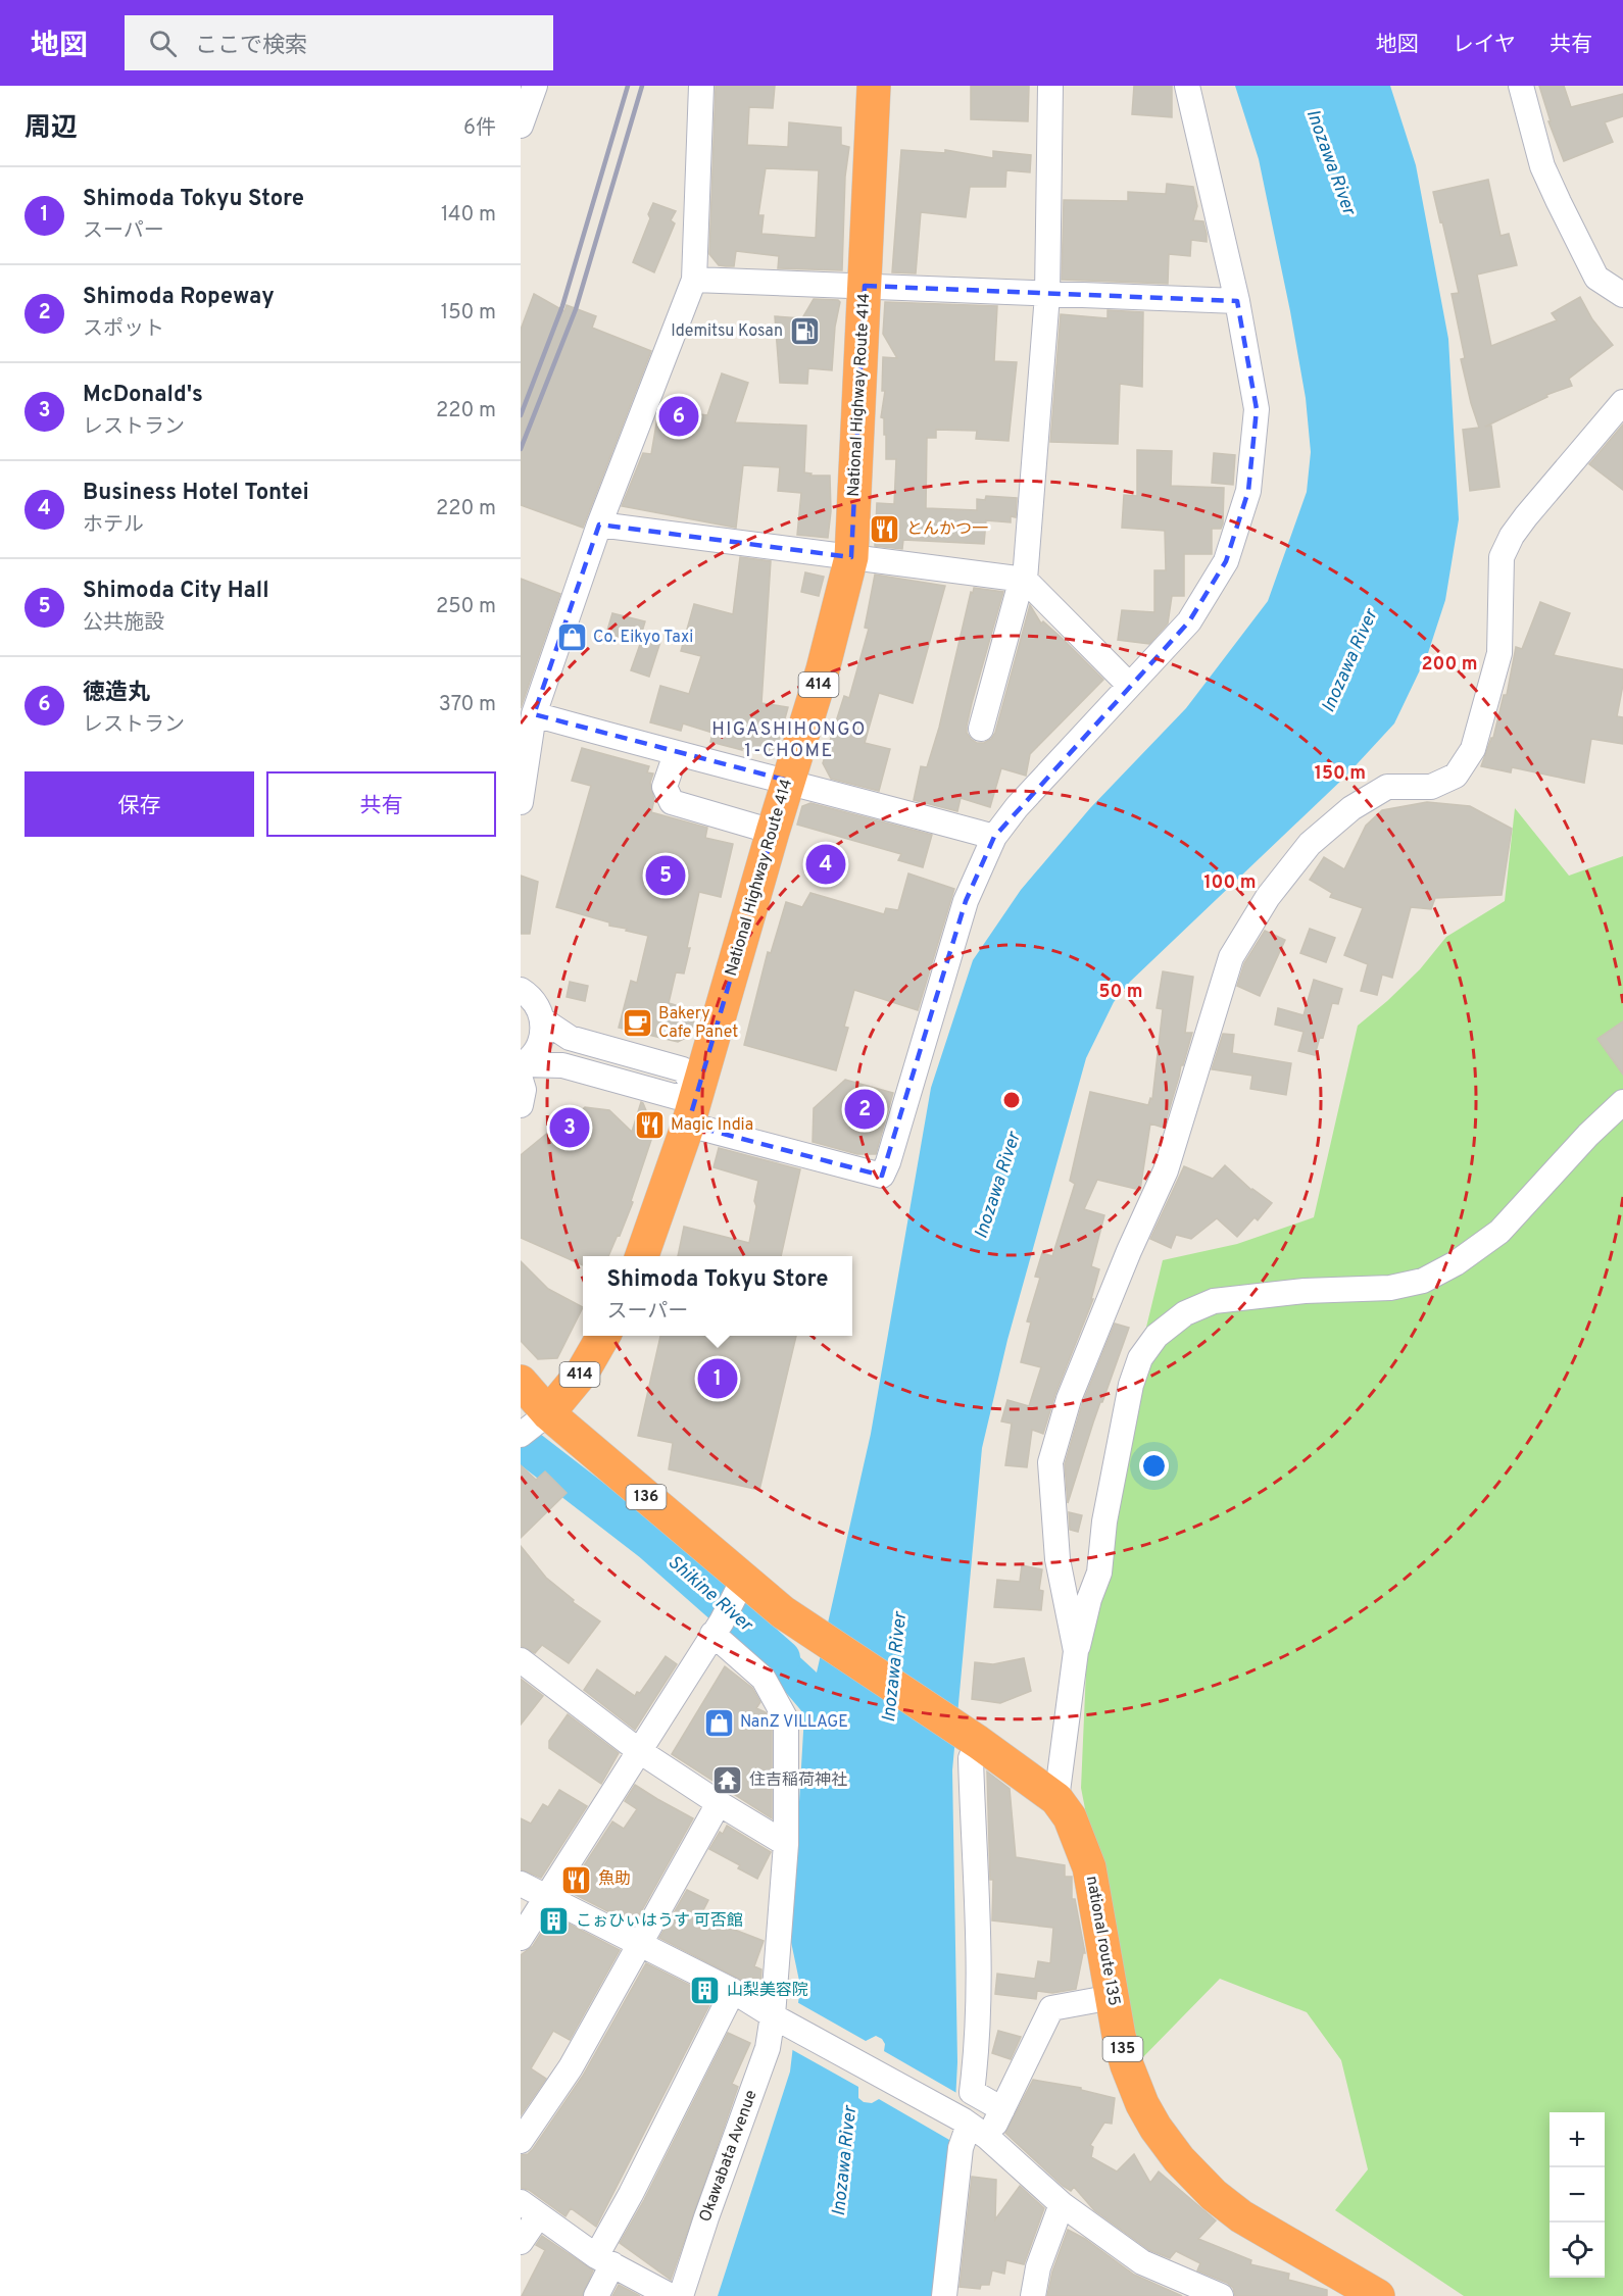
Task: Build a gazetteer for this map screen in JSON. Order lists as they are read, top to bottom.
{
  "streets": {
    "highway": [
      "National Highway Route 414",
      "414",
      "136",
      "national route 135",
      "135"
    ],
    "street": ["Okawabata Avenue"]
  },
  "crossings": [
    ["414", "136"],
    ["136", "national route 135"]
  ],
  "districts": ["HIGASHIHONGO 1-CHOME"],
  "water": ["Inozawa River", "Shikine River"],
  "places": {
    "fuel station": ["Idemitsu Kosan"],
    "restaurant": ["とんかつ一", "Magic India", "魚助"],
    "shop": ["Co. Eikyo Taxi", "NanZ VILLAGE"],
    "cafe": ["Bakery Cafe Panet"],
    "temple": ["住吉稲荷神社"],
    "building": ["こぉひぃはうす 可否館", "山梨美容院"]
  },
  "page": {
    "header": "地図",
    "search": "ここで検索",
    "nav": ["地図", "レイヤ", "共有"],
    "heading": ["周辺", "6件"],
    "list": [
      {
        "mark": "1",
        "name": "Shimoda Tokyu Store",
        "note": "スーパー",
        "value": "140 m"
      },
      {
        "mark": "2",
        "name": "Shimoda Ropeway",
        "note": "スポット",
        "value": "150 m"
      },
      {
        "mark": "3",
        "name": "McDonald's",
        "note": "レストラン",
        "value": "220 m"
      },
      {
        "mark": "4",
        "name": "Business Hotel Tontei",
        "note": "ホテル",
        "value": "220 m"
      },
      {
        "mark": "5",
        "name": "Shimoda City Hall",
        "note": "公共施設",
        "value": "250 m"
      },
      {
        "mark": "6",
        "name": "徳造丸",
        "note": "レストラン",
        "value": "370 m"
      }
    ],
    "pins": [
      "6",
      "4",
      "5",
      "2",
      "3",
      "1"
    ],
    "buttons": ["保存", "共有"],
    "popup": ["Shimoda Tokyu Store", "スーパー"],
    "map_buttons": ["+", "−"]
  },
  "rings": [
    "200 m",
    "150 m",
    "100 m",
    "50 m"
  ]
}
